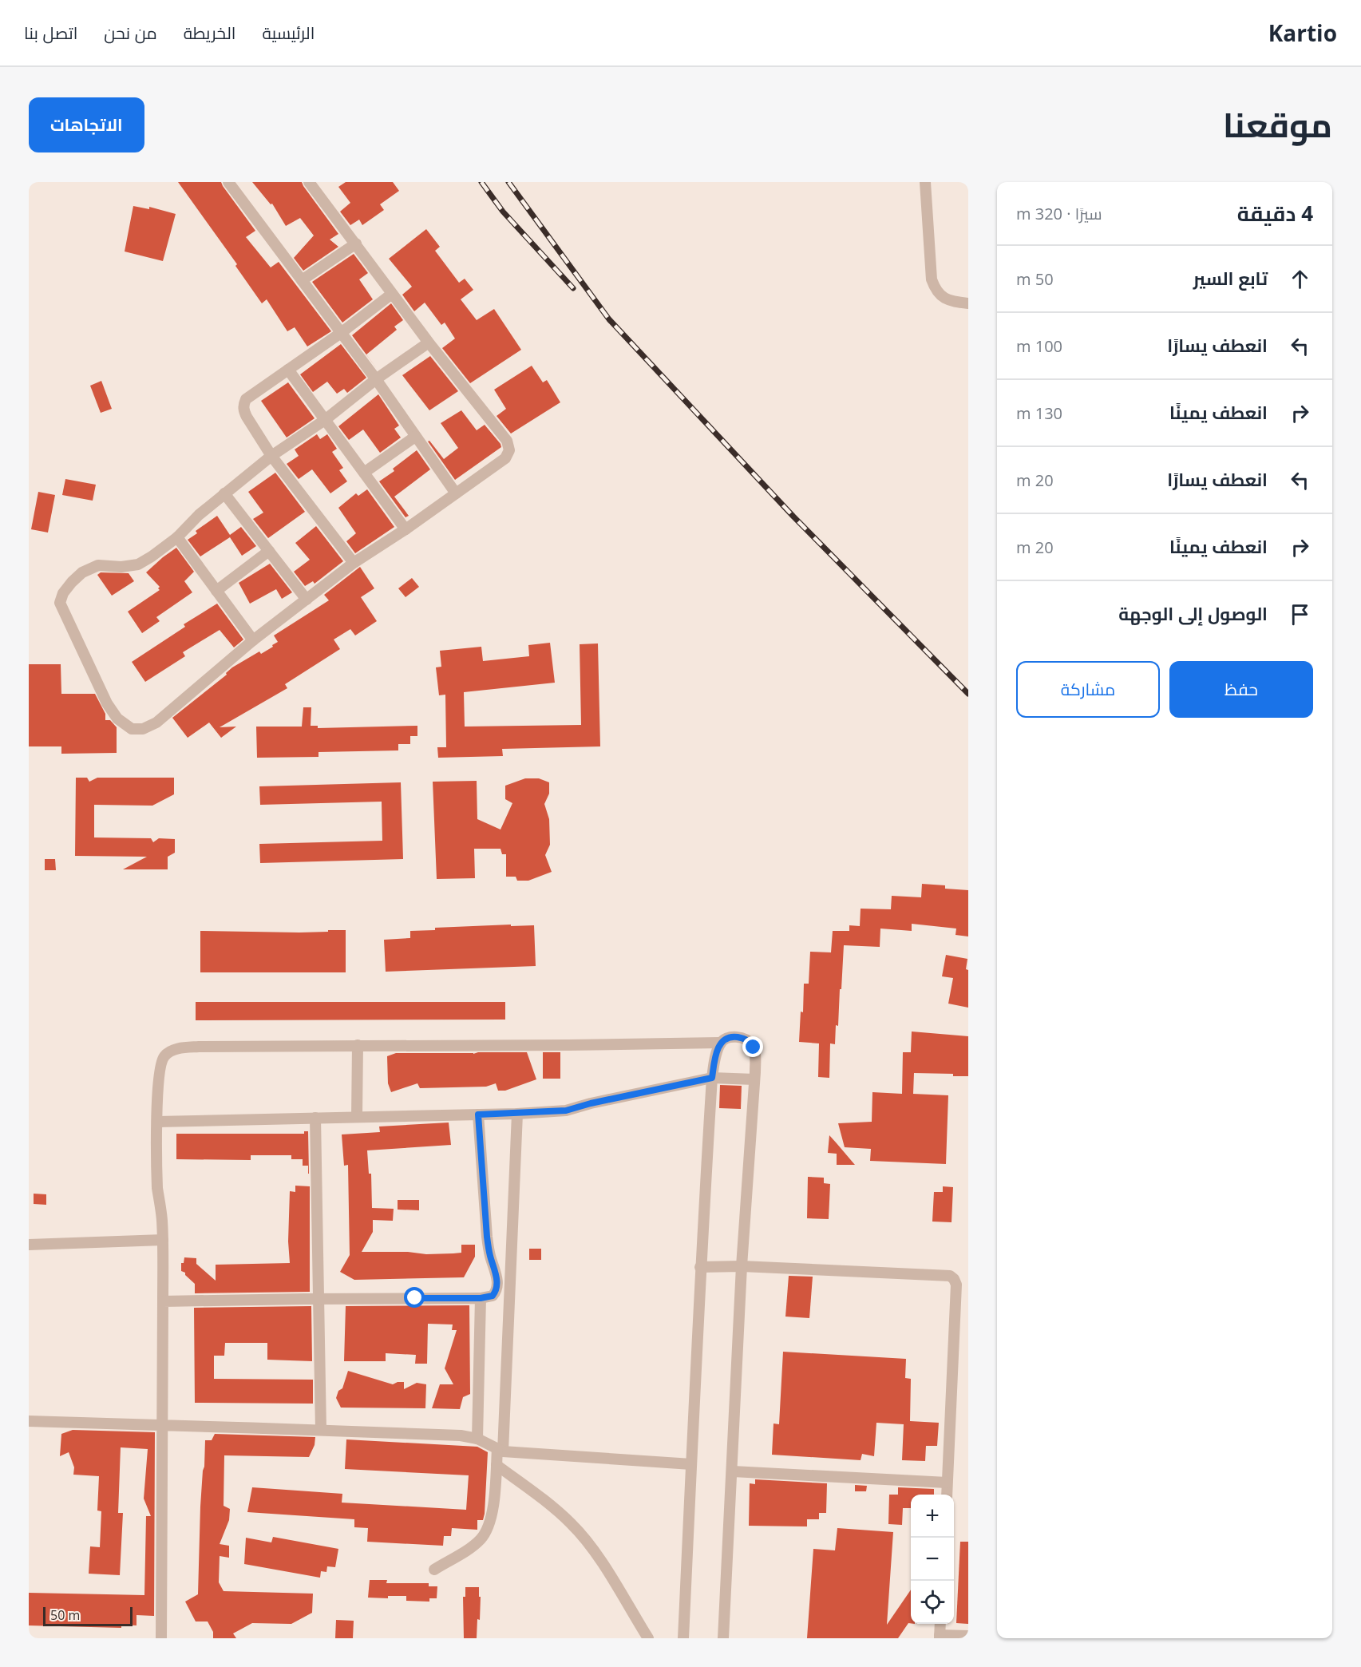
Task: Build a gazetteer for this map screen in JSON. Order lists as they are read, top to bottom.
{
  "scale_bar": "50 m",
  "page": {
    "header": "Kartio",
    "nav": [
      "الرئيسية",
      "الخريطة",
      "من نحن",
      "اتصل بنا"
    ],
    "title": "موقعنا",
    "buttons": [
      "الاتجاهات",
      ["حفظ", "مشاركة"]
    ],
    "heading": ["4 دقيقة", "سيرًا · 320 m"],
    "list": [
      ["تابع السير", "50 m"],
      ["انعطف يسارًا", "100 m"],
      ["انعطف يمينًا", "130 m"],
      ["انعطف يسارًا", "20 m"],
      ["انعطف يمينًا", "20 m"],
      "الوصول إلى الوجهة"
    ],
    "map_buttons": ["+", "−"],
    "scale": "50 m"
  }
}
